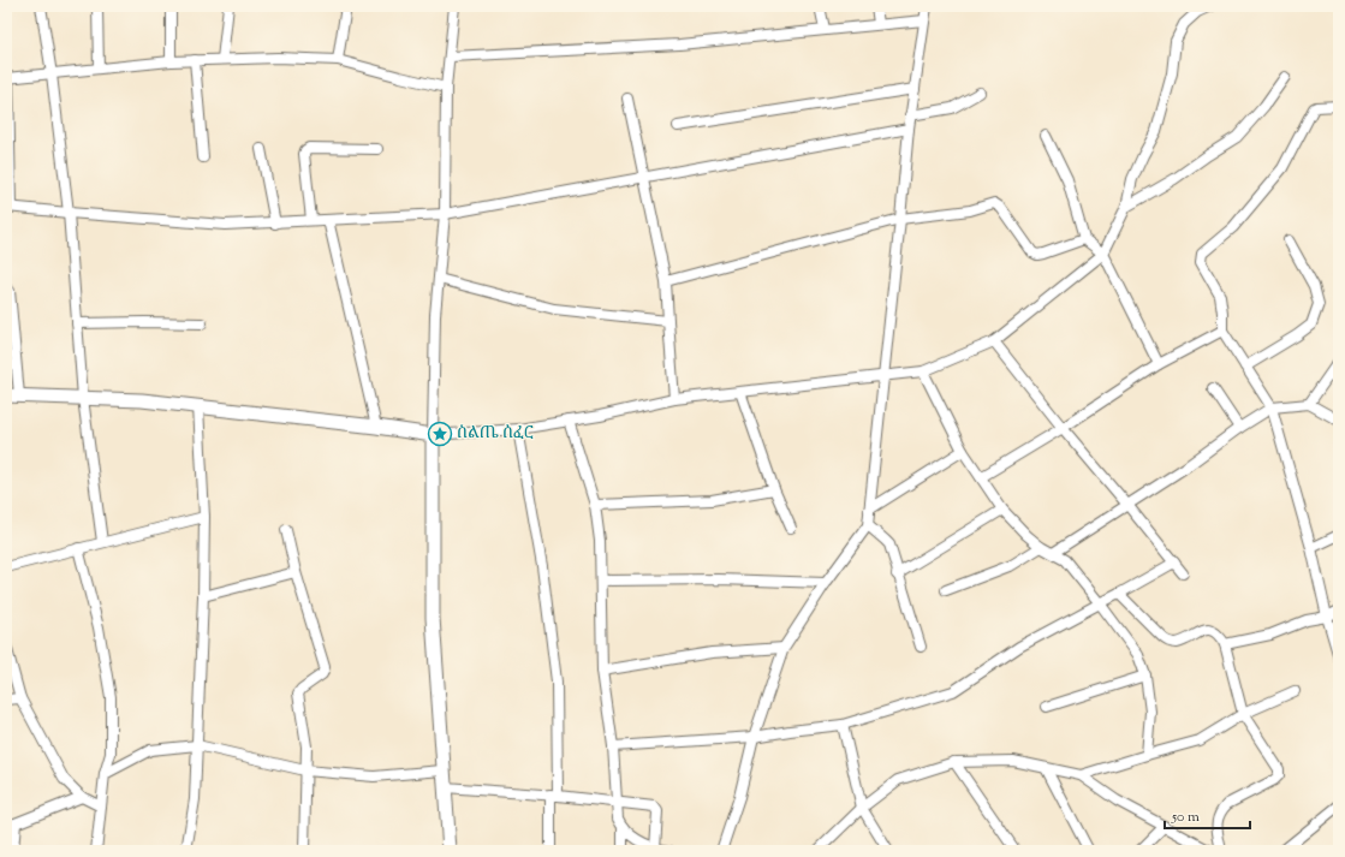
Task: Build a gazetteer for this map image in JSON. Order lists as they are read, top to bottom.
{
  "places": {
    "place": ["ስልጤ ሰፈር"]
  },
  "scale_bar": "50 m"
}
